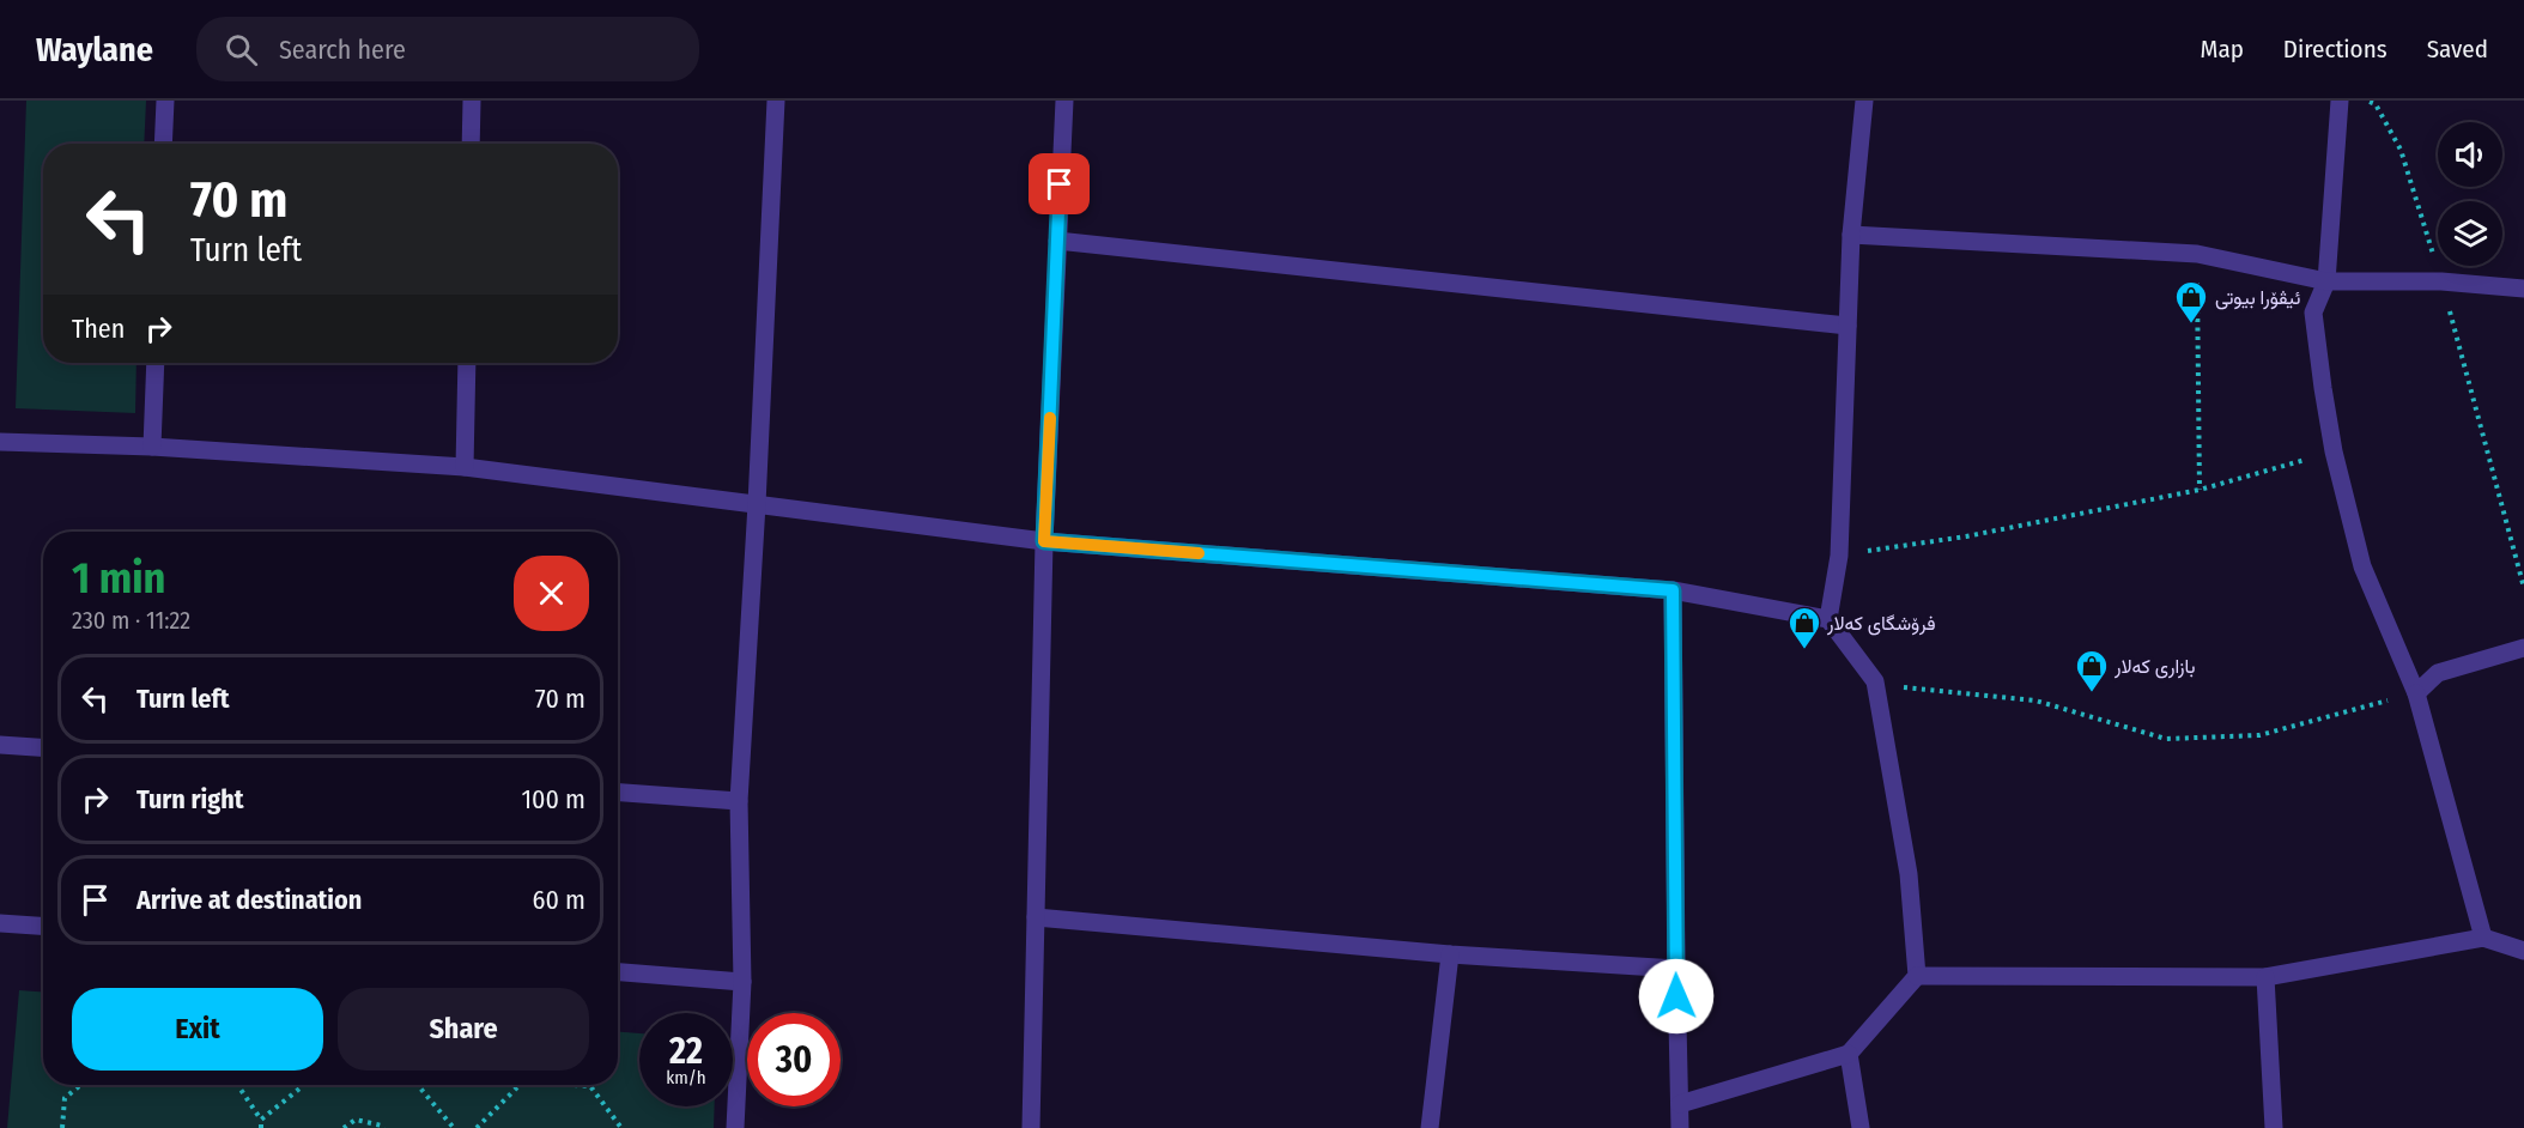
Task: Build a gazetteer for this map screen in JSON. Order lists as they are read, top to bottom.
{
  "places": {
    "shop": ["ئیڤۆرا بیوتی", "فرۆشگای کەلار", "بازاری کەلار"]
  },
  "page": {
    "header": "Waylane",
    "search": "Search here",
    "nav": ["Map", "Directions", "Saved"],
    "turn": ["70 m", "Turn left"],
    "then": "Then",
    "heading": ["1 min", "230 m · 11:22"],
    "list": [
      {
        "name": "Turn left",
        "value": "70 m"
      },
      {
        "name": "Turn right",
        "value": "100 m"
      },
      {
        "name": "Arrive at destination",
        "value": "60 m"
      }
    ],
    "buttons": ["Exit", "Share"],
    "speed": "22 km/h",
    "limit": "30"
  }
}
